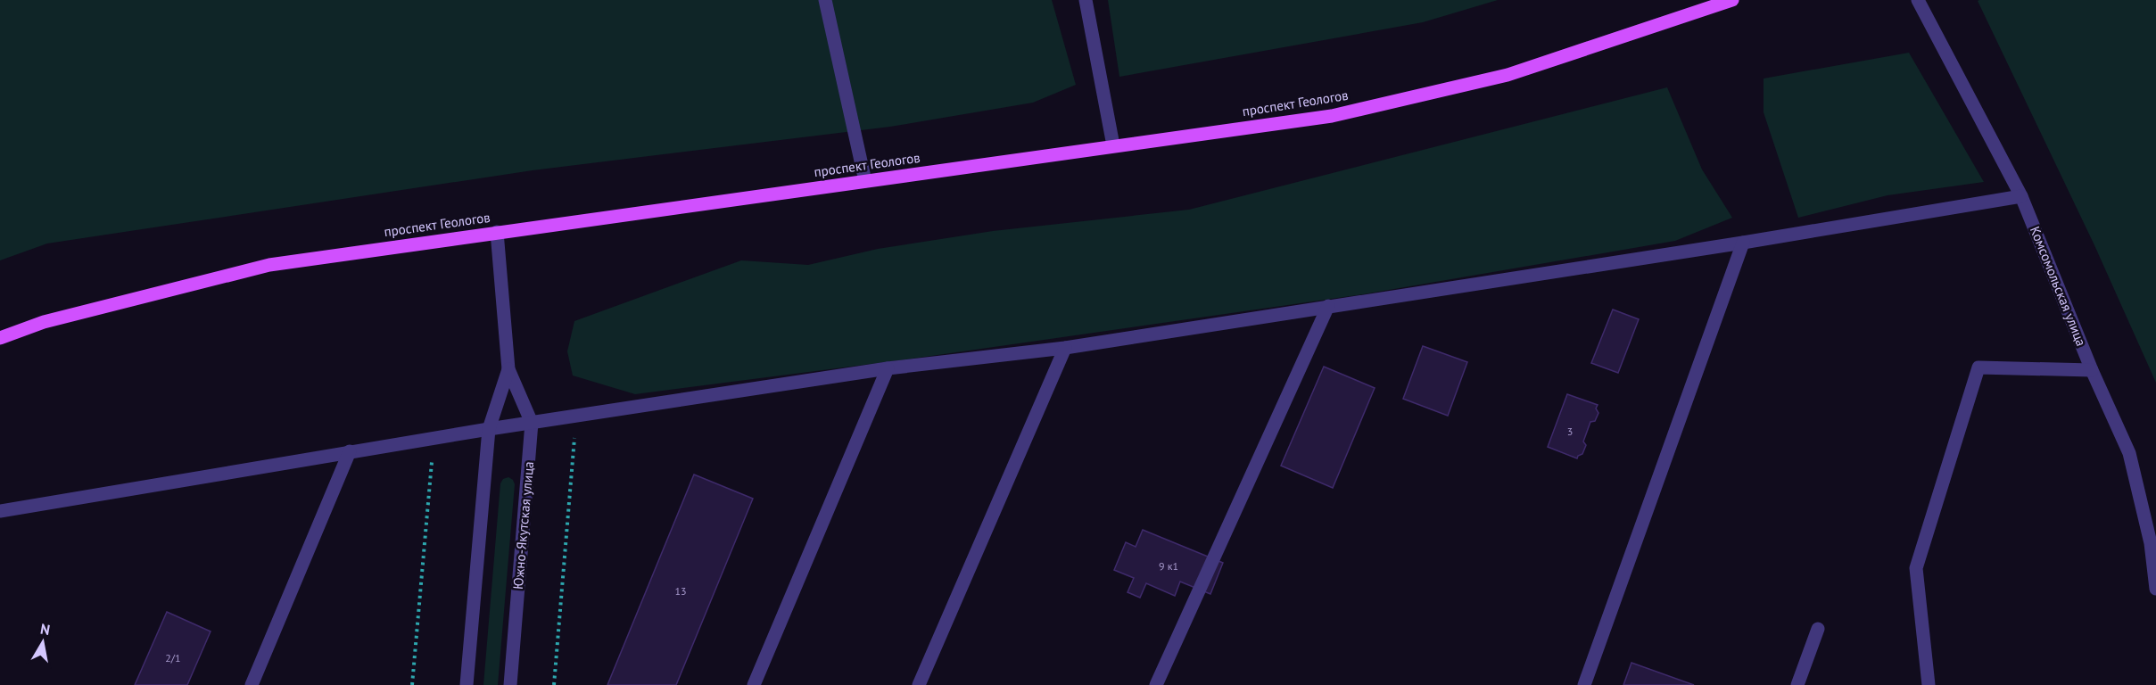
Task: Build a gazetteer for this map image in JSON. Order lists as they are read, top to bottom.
{
  "streets": {
    "main road": ["проспект Геологов"],
    "street": ["Комсомольская улица", "Южно-Якутская улица"]
  },
  "crossings": [
    ["проспект Геологов", "Южно-Якутская улица"]
  ],
  "house_numbers": [
    "3",
    "9 к1",
    "13",
    "2/1"
  ],
  "north": "top"
}
